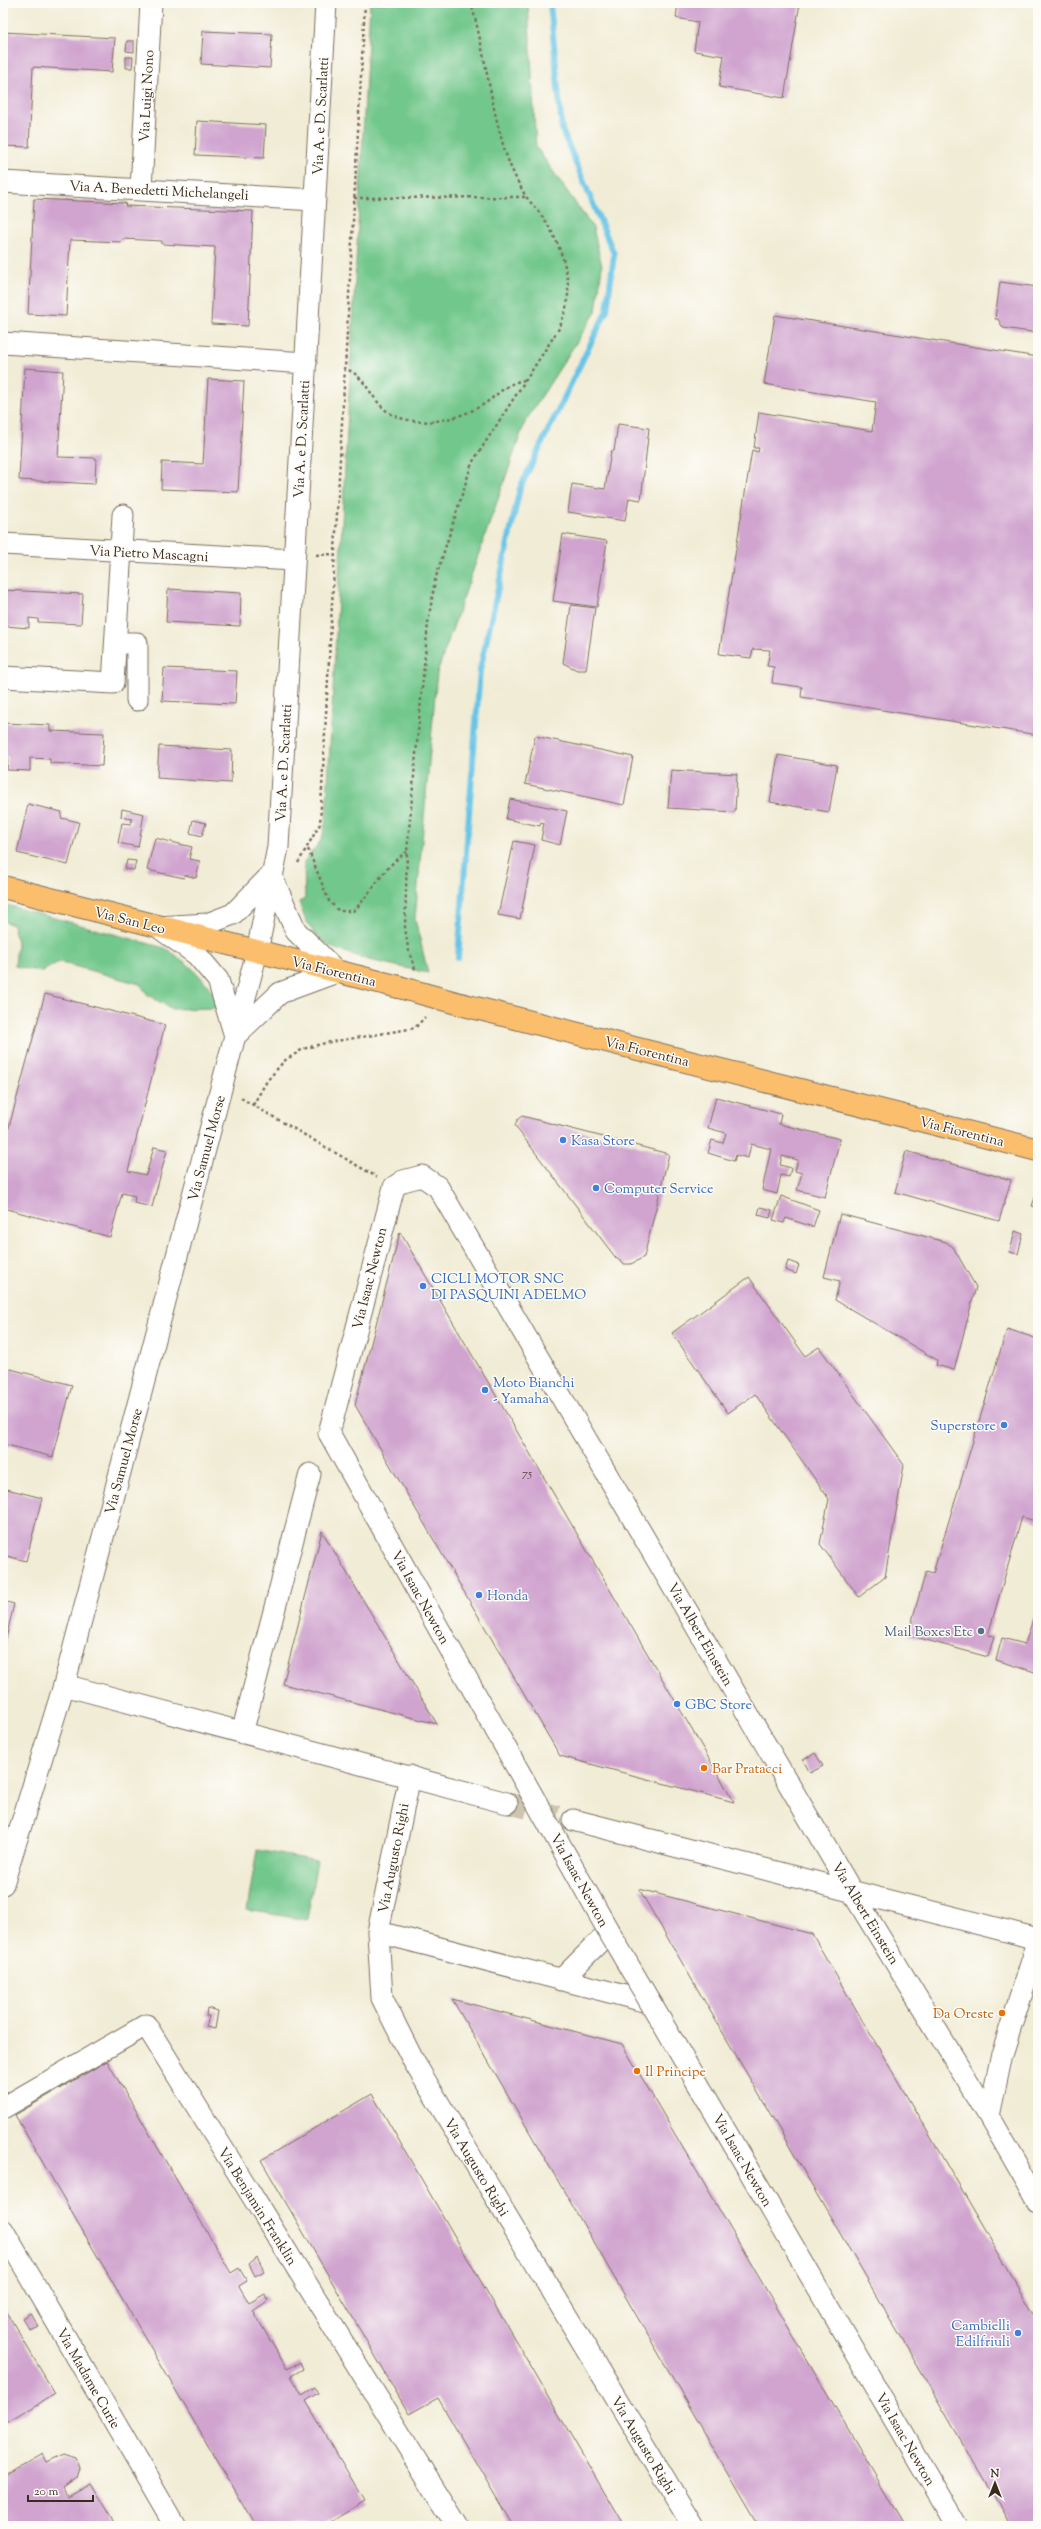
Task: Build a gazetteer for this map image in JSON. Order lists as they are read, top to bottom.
{
  "streets": {
    "main road": ["Via San Leo", "Via Fiorentina"],
    "street": [
      "Via Luigi Nono",
      "Via A. e D. Scarlatti",
      "Via A. Benedetti Michelangeli",
      "Via Pietro Mascagni",
      "Via Samuel Morse",
      "Via Isaac Newton",
      "Via Albert Einstein",
      "Via Augusto Righi",
      "Via Benjamin Franklin",
      "Via Madame Curie"
    ]
  },
  "crossings": [
    ["Via Luigi Nono", "Via A. Benedetti Michelangeli"],
    ["Via A. e D. Scarlatti", "Via A. Benedetti Michelangeli"],
    ["Via A. e D. Scarlatti", "Via Pietro Mascagni"],
    ["Via A. e D. Scarlatti", "Via San Leo"],
    ["Via A. e D. Scarlatti", "Via Fiorentina"],
    ["Via A. e D. Scarlatti", "Via Samuel Morse"],
    ["Via San Leo", "Via Fiorentina"],
    ["Via San Leo", "Via Samuel Morse"],
    ["Via Fiorentina", "Via Samuel Morse"],
    ["Via Isaac Newton", "Via Albert Einstein"]
  ],
  "places": [
    "Kasa Store",
    "Computer Service",
    "CICLI MOTOR SNC DI PASQUINI ADELMO",
    "Moto Bianchi - Yamaha",
    "Superstore",
    "Honda",
    "Mail Boxes Etc",
    "GBC Store",
    "Bar Pratacci",
    "Da Oreste",
    "Il Principe",
    "Cambielli Edilfriuli"
  ],
  "house_numbers": ["75"],
  "scale_bar": "20 m",
  "north": "top"
}
